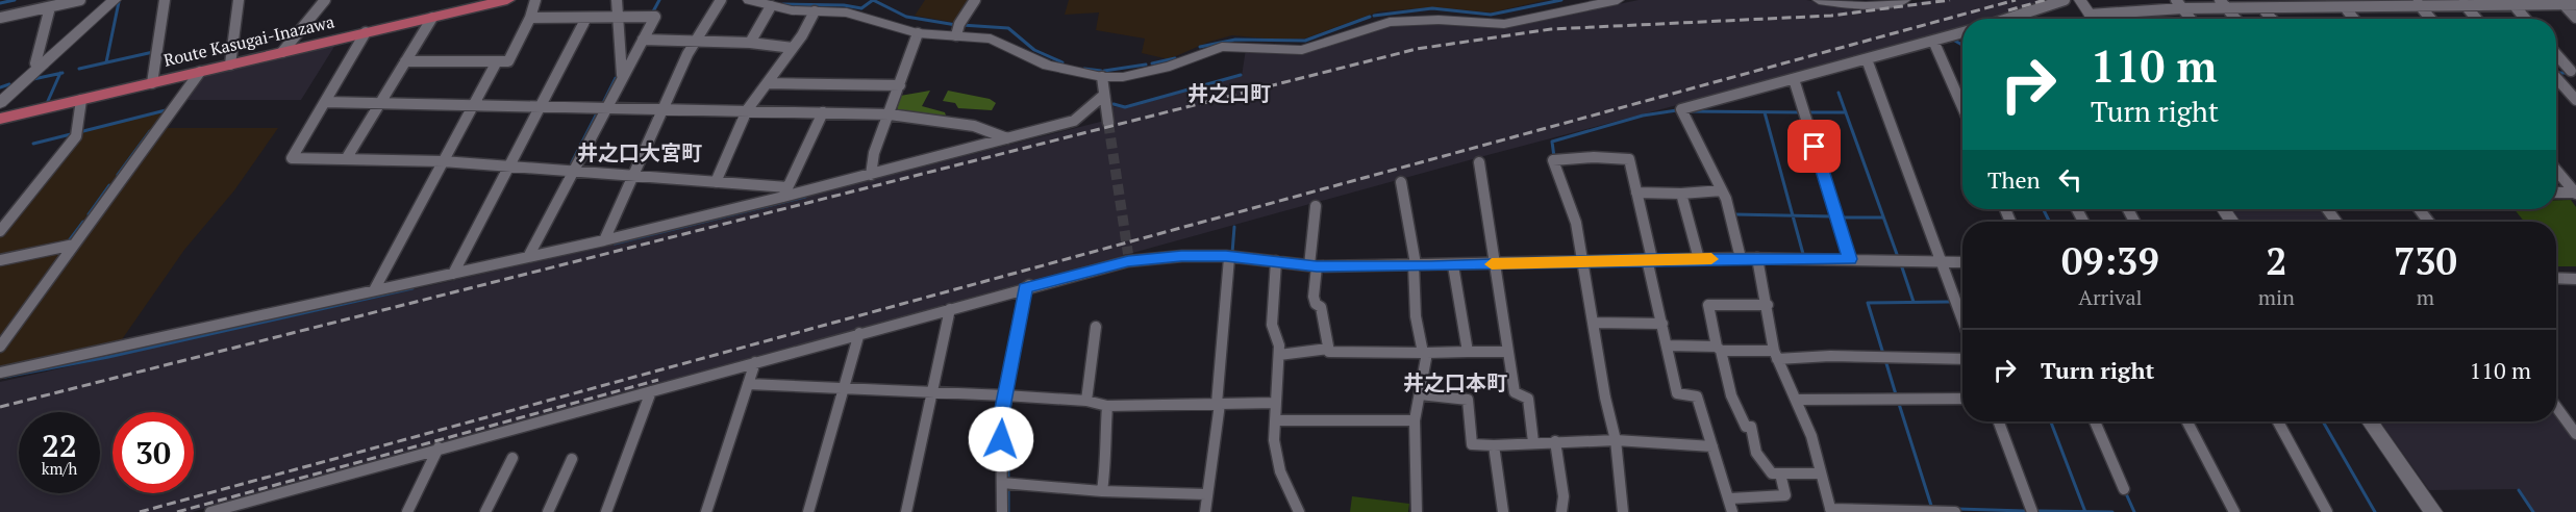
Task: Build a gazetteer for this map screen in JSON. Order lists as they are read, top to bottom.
{
  "streets": {
    "main road": ["Route Kasugai-Inazawa"]
  },
  "districts": ["井之口町", "井之口大宮町", "井之口本町"],
  "page": {
    "turn": ["110 m", "Turn right"],
    "then": "Then",
    "eta": [
      "09:39",
      "Arrival",
      "2",
      "min",
      "730",
      "m"
    ],
    "list": [
      {
        "name": "Turn right",
        "value": "110 m"
      }
    ],
    "speed": "22 km/h",
    "limit": "30"
  }
}
